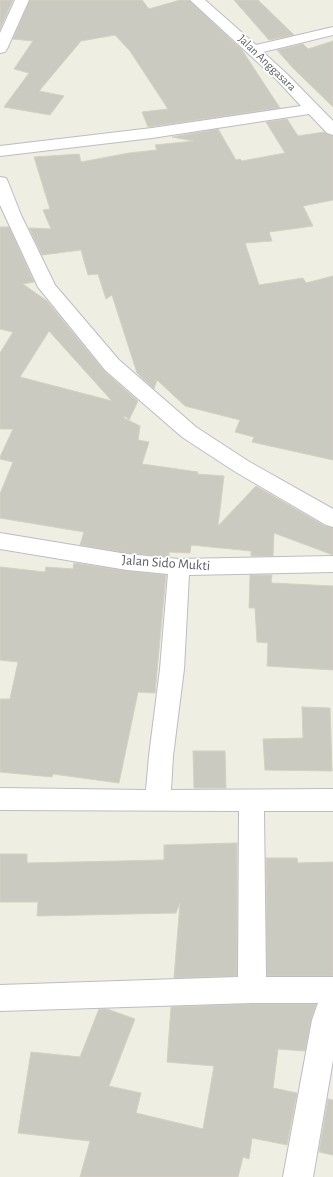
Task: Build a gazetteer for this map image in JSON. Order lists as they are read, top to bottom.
{
  "streets": {
    "street": ["Jalan Anggasara", "Jalan Sido Mukti"]
  }
}
